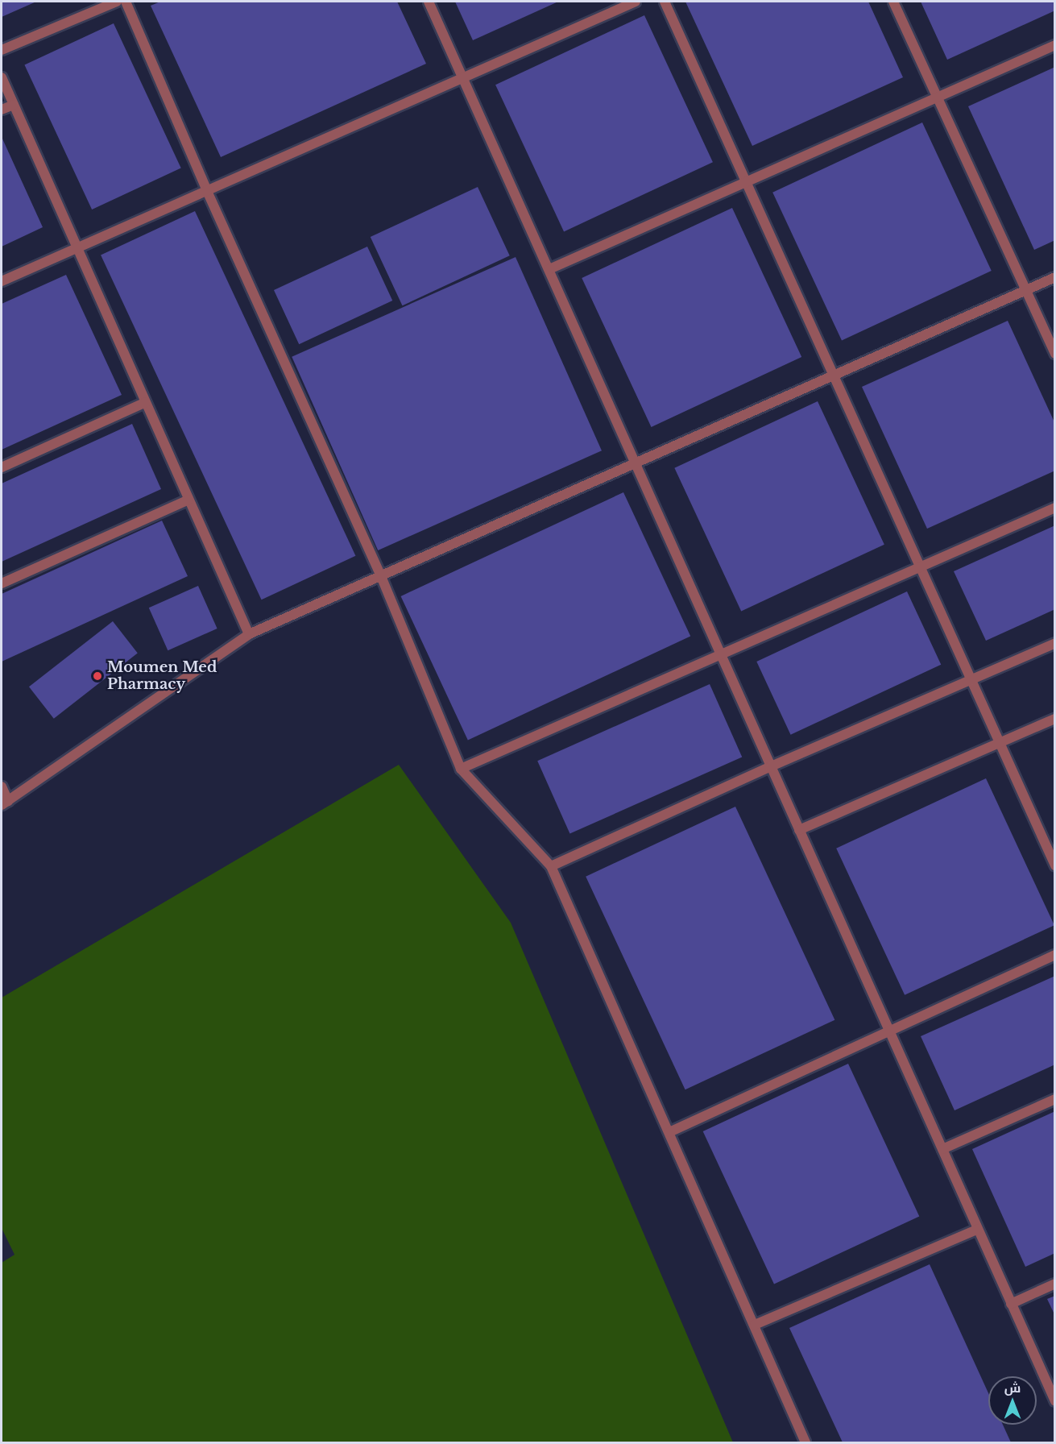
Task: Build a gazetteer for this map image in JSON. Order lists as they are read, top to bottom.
{
  "places": ["Moumen Med Pharmacy"],
  "north": "top"
}
